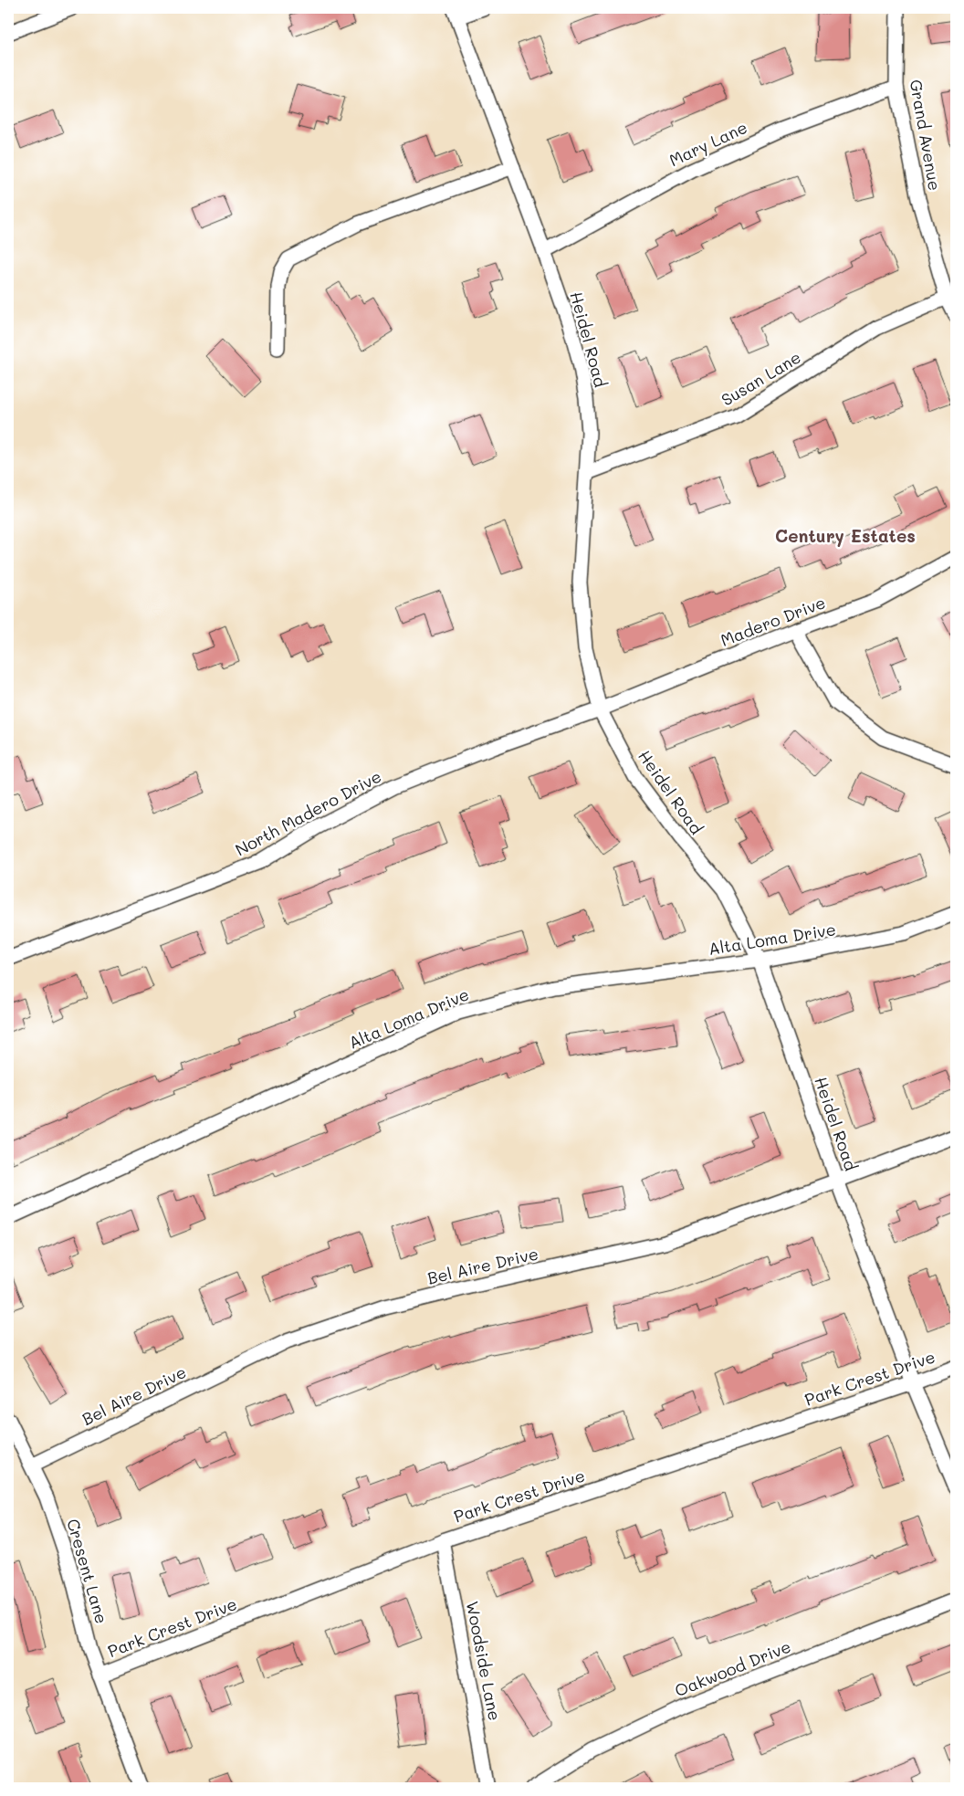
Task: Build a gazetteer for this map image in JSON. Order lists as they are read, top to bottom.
{
  "streets": {
    "street": [
      "Grand Avenue",
      "Mary Lane",
      "Heidel Road",
      "Susan Lane",
      "Madero Drive",
      "North Madero Drive",
      "Alta Loma Drive",
      "Bel Aire Drive",
      "Park Crest Drive",
      "Cresent Lane",
      "Woodside Lane",
      "Oakwood Drive"
    ]
  },
  "crossings": [
    ["Grand Avenue", "Mary Lane"],
    ["Grand Avenue", "Susan Lane"],
    ["Mary Lane", "Heidel Road"],
    ["Heidel Road", "Susan Lane"],
    ["Heidel Road", "Madero Drive"],
    ["Heidel Road", "North Madero Drive"],
    ["Heidel Road", "Alta Loma Drive"],
    ["Heidel Road", "Bel Aire Drive"],
    ["Heidel Road", "Park Crest Drive"],
    ["Madero Drive", "North Madero Drive"],
    ["Bel Aire Drive", "Cresent Lane"],
    ["Park Crest Drive", "Cresent Lane"],
    ["Park Crest Drive", "Woodside Lane"]
  ],
  "districts": ["Century Estates"]
}
